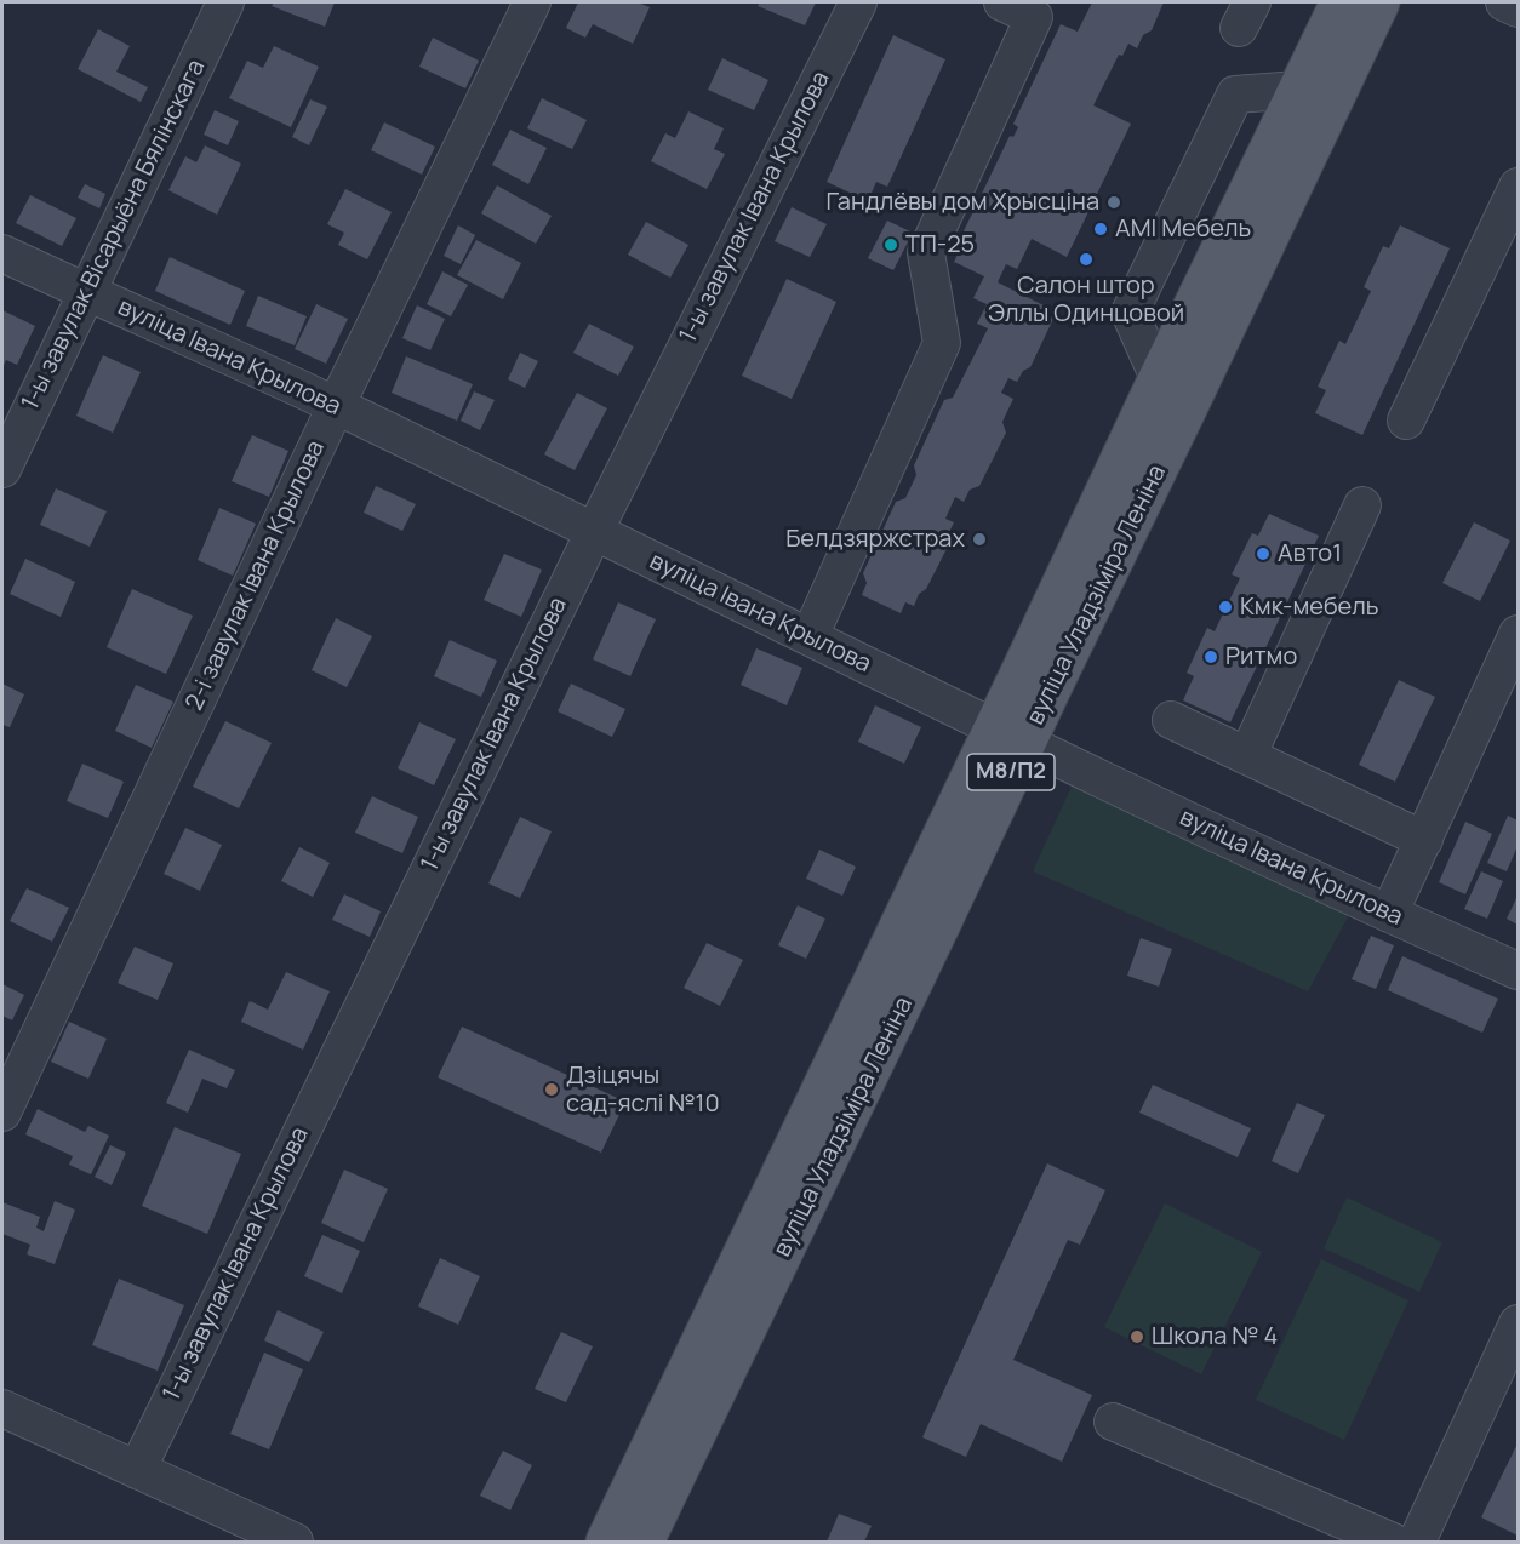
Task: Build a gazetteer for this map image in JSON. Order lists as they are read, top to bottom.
{
  "streets": {
    "main road": ["вуліца Уладзіміра Леніна", "М8/П2"],
    "street": [
      "1-ы завулак Івана Крылова",
      "1-ы завулак Вісарыёна Бялінскага",
      "вуліца Івана Крылова",
      "2-і завулак Івана Крылова"
    ]
  },
  "crossings": [
    ["1-ы завулак Івана Крылова", "вуліца Івана Крылова"],
    ["1-ы завулак Вісарыёна Бялінскага", "вуліца Івана Крылова"],
    ["вуліца Івана Крылова", "2-і завулак Івана Крылова"],
    ["вуліца Івана Крылова", "вуліца Уладзіміра Леніна"]
  ],
  "places": [
    "Гандлёвы дом Хрысціна",
    "AMI Мебель",
    "ТП-25",
    "Салон штор Эллы Одинцовой",
    "Белдзяржстрах",
    "Авто1",
    "Кмк-мебель",
    "Ритмо",
    "Дзіцячы сад-яслі №10",
    "Школа № 4"
  ]
}
